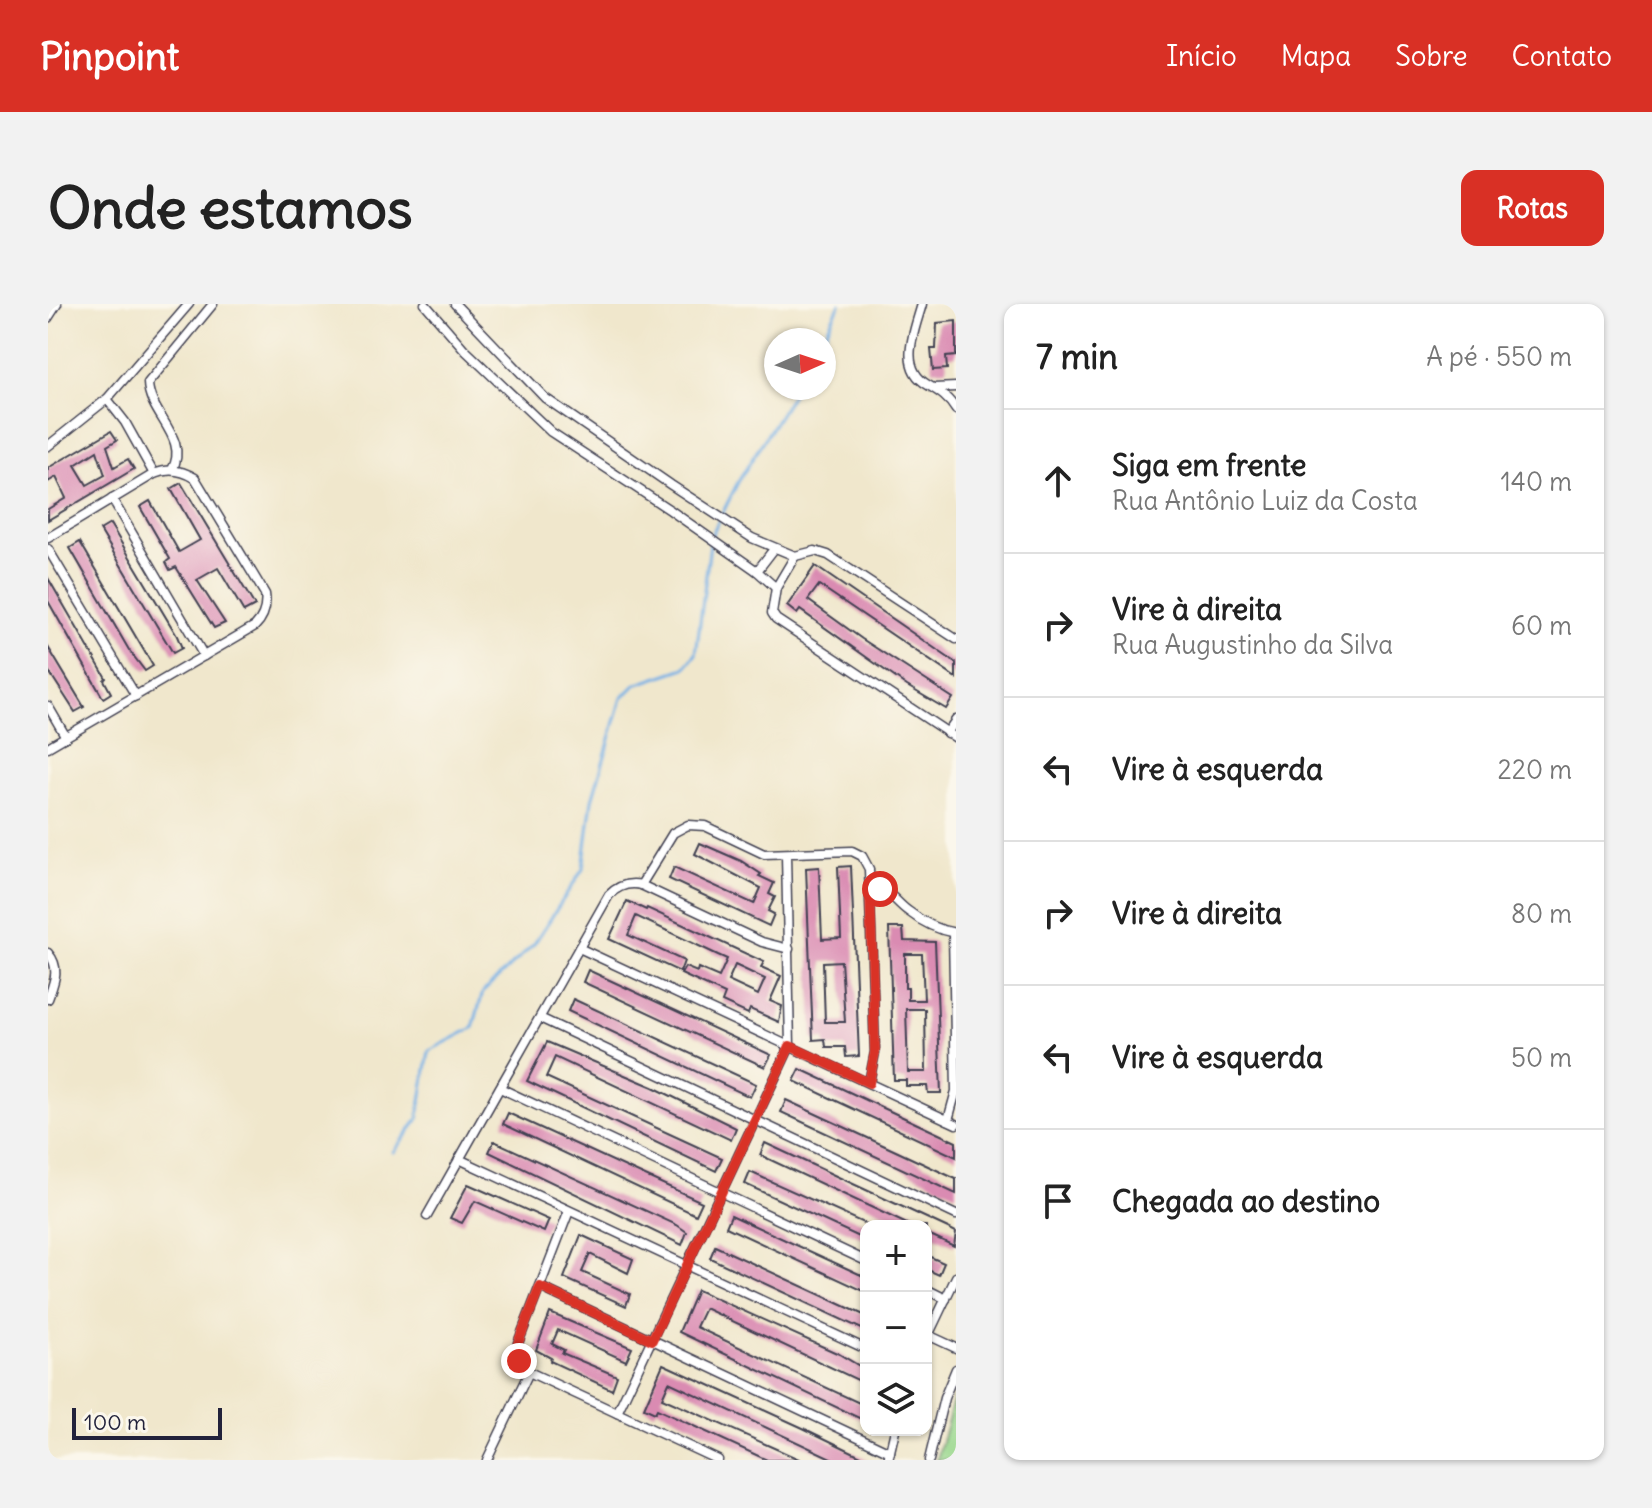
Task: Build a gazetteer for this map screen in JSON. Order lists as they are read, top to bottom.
{
  "scale_bar": "100 m",
  "north": "right",
  "page": {
    "header": "Pinpoint",
    "nav": [
      "Início",
      "Mapa",
      "Sobre",
      "Contato"
    ],
    "buttons": "Rotas",
    "title": "Onde estamos",
    "heading": ["7 min", "A pé · 550 m"],
    "list": [
      ["Siga em frente", "Rua Antônio Luiz da Costa", "140 m"],
      ["Vire à direita", "Rua Augustinho da Silva", "60 m"],
      ["Vire à esquerda", "220 m"],
      ["Vire à direita", "80 m"],
      ["Vire à esquerda", "50 m"],
      "Chegada ao destino"
    ],
    "map_buttons": ["+", "−"],
    "scale": "100 m"
  }
}
